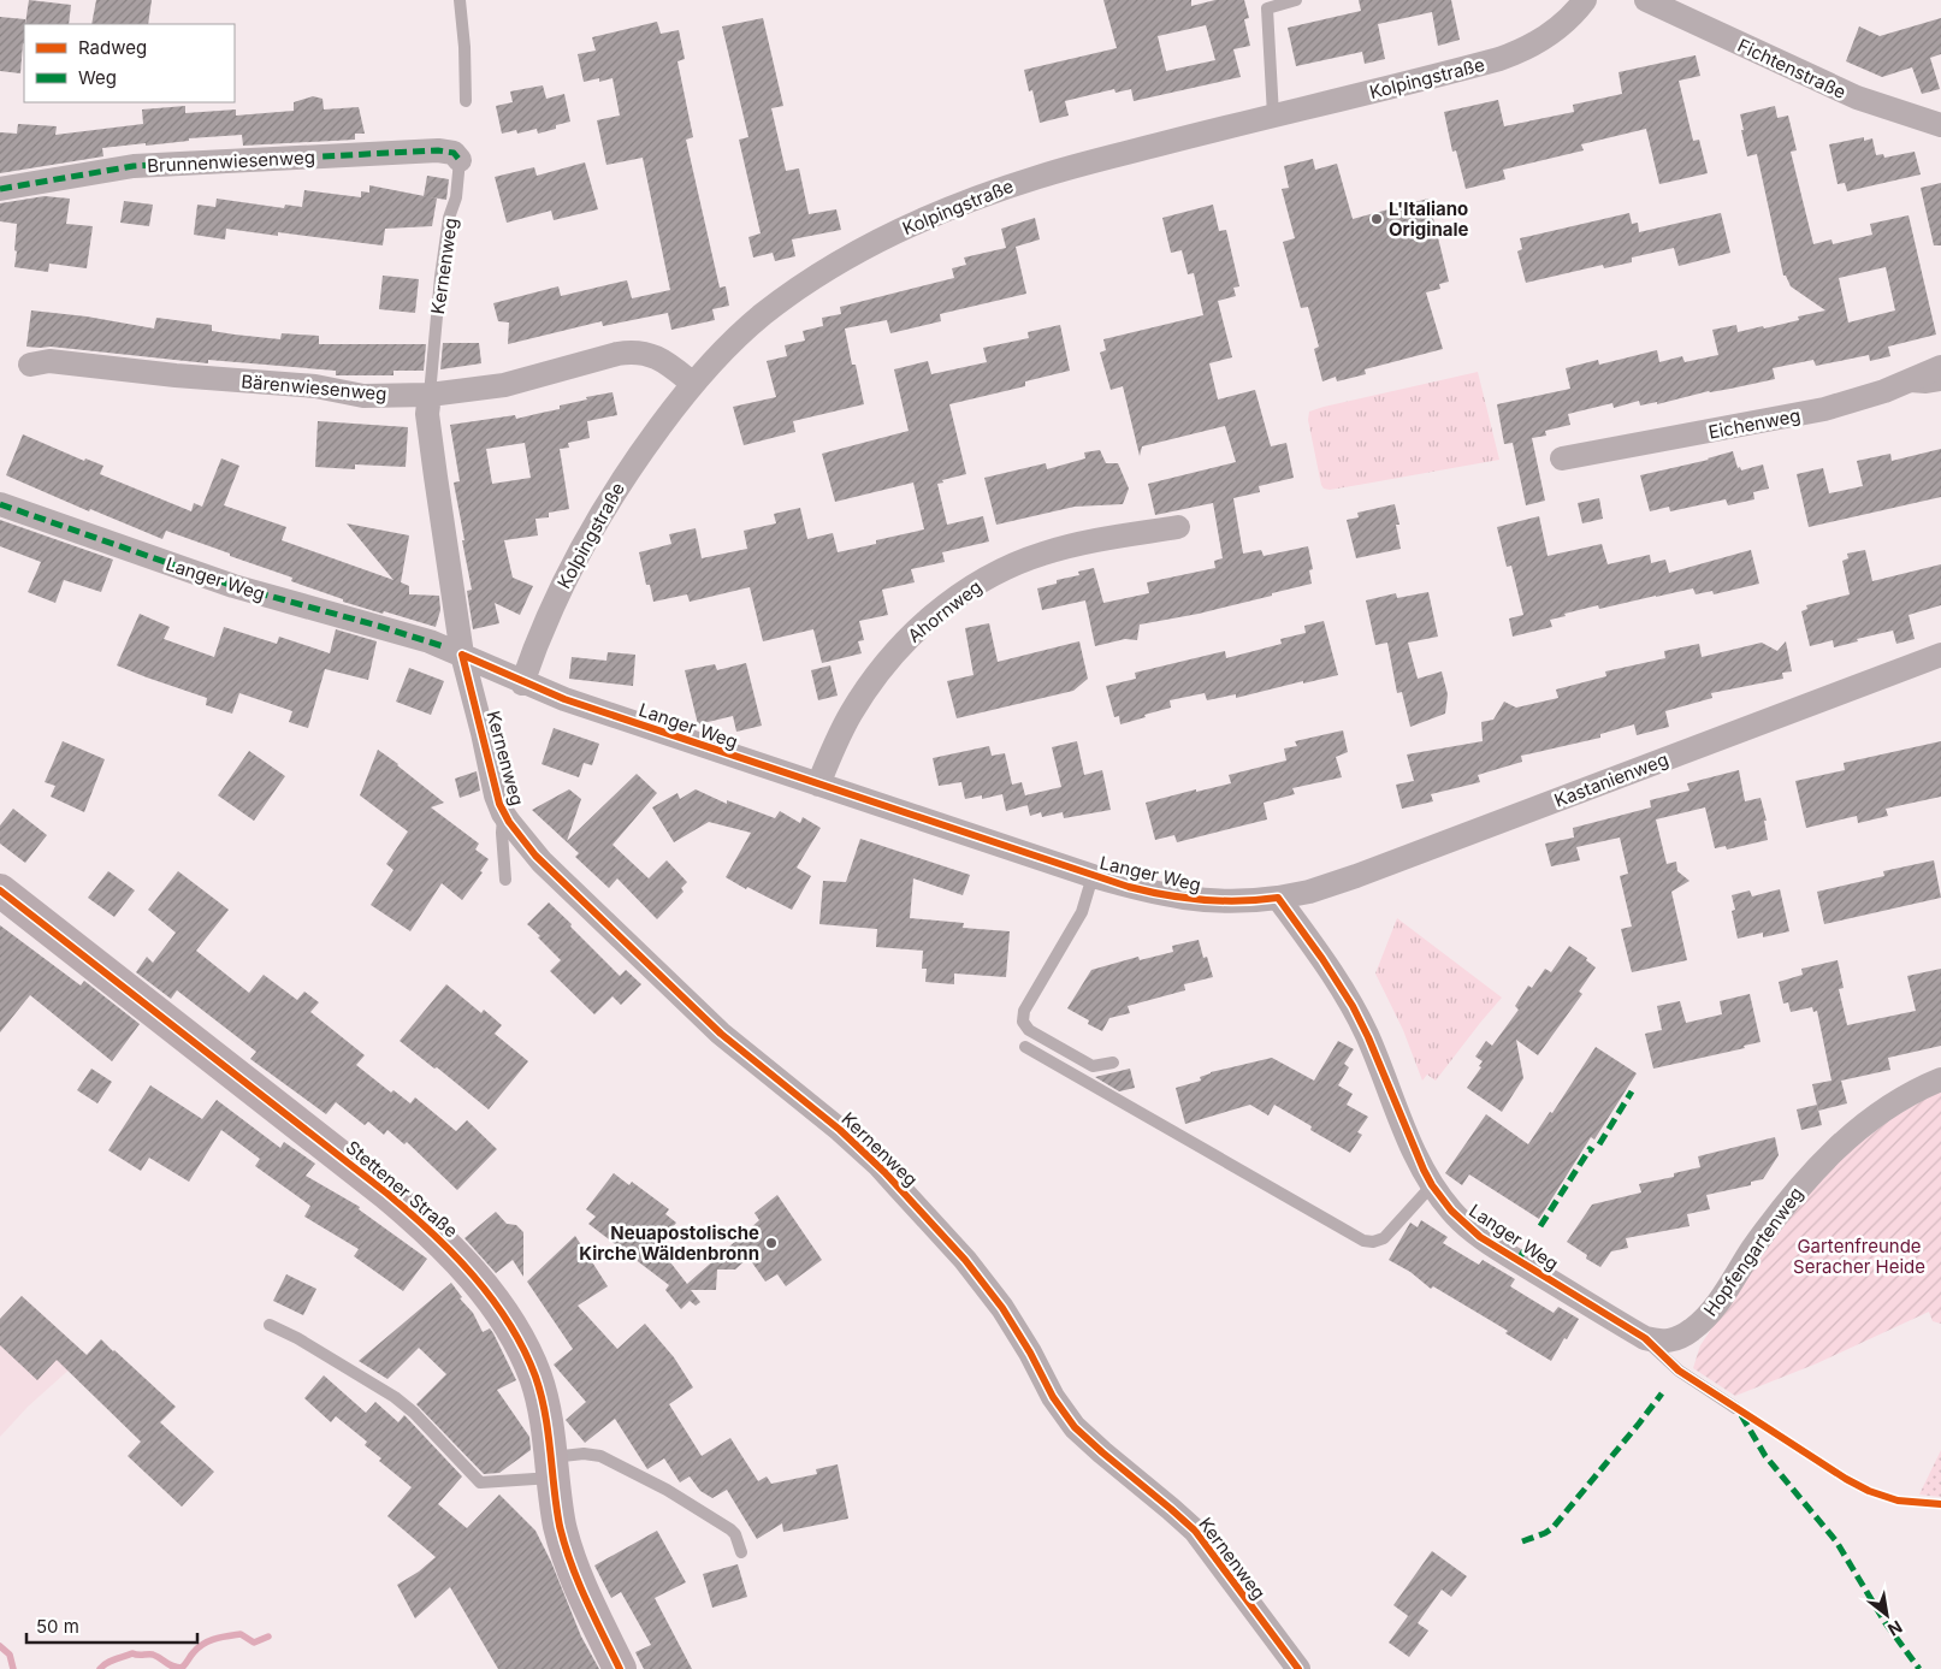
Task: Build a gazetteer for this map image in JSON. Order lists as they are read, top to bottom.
{
  "streets": {
    "street": [
      "Fichtenstraße",
      "Kolpingstraße",
      "Brunnenwiesenweg",
      "Kernenweg",
      "Bärenwiesenweg",
      "Eichenweg",
      "Langer Weg",
      "Ahornweg",
      "Kastanienweg",
      "Stettener Straße",
      "Hopfengartenweg"
    ]
  },
  "crossings": [
    ["Kolpingstraße", "Bärenwiesenweg"],
    ["Kolpingstraße", "Langer Weg"],
    ["Brunnenwiesenweg", "Kernenweg"],
    ["Kernenweg", "Bärenwiesenweg"],
    ["Kernenweg", "Langer Weg"],
    ["Langer Weg", "Ahornweg"],
    ["Langer Weg", "Kastanienweg"],
    ["Langer Weg", "Hopfengartenweg"]
  ],
  "parks": ["Gartenfreunde Seracher Heide"],
  "places": ["L'Italiano Originale", "Neuapostolische Kirche Wäldenbronn"],
  "legend": ["Radweg", "Weg"],
  "scale_bar": "50 m",
  "north": "bottom right"
}
